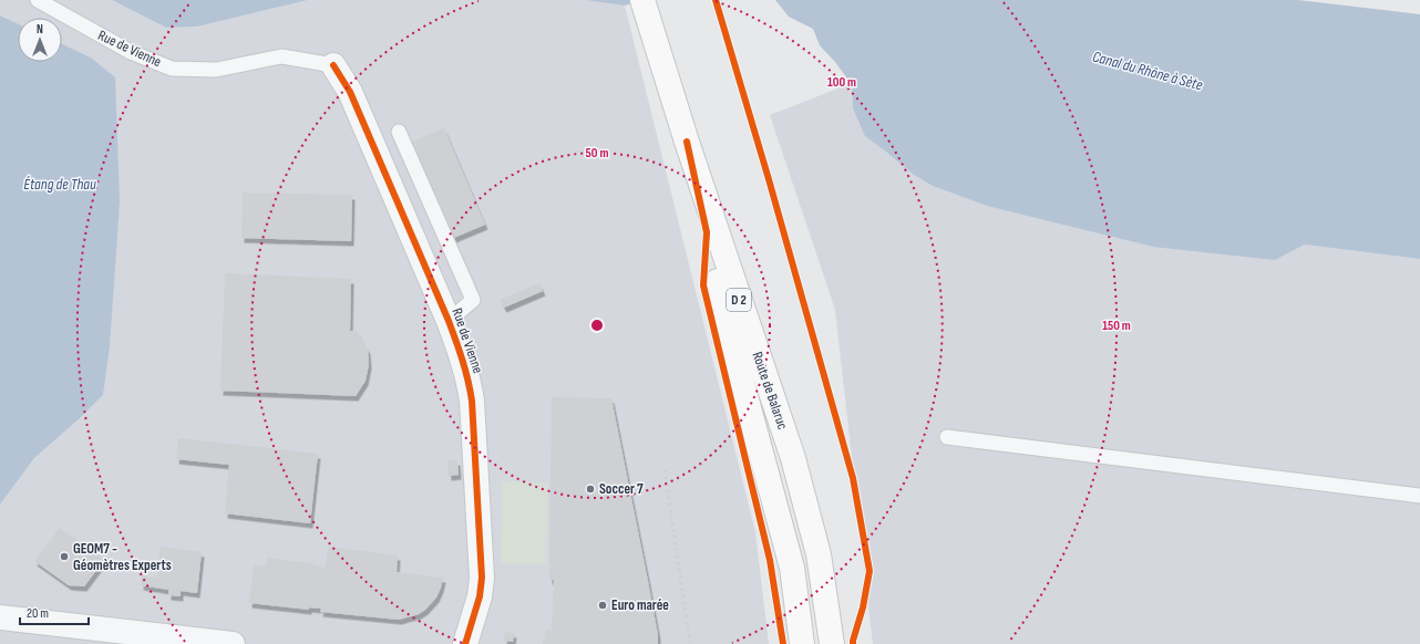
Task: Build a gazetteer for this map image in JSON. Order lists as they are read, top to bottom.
{
  "streets": {
    "main road": ["D 2", "Route de Balaruc"],
    "street": ["Rue de Vienne"]
  },
  "water": ["Canal du Rhône à Sète", "Étang de Thau"],
  "places": ["Soccer 7", "GEOM7 - Géomètres Experts", "Euro marée"],
  "scale_bar": "20 m",
  "north": "top",
  "rings": ["100 m", "50 m", "150 m"]
}
